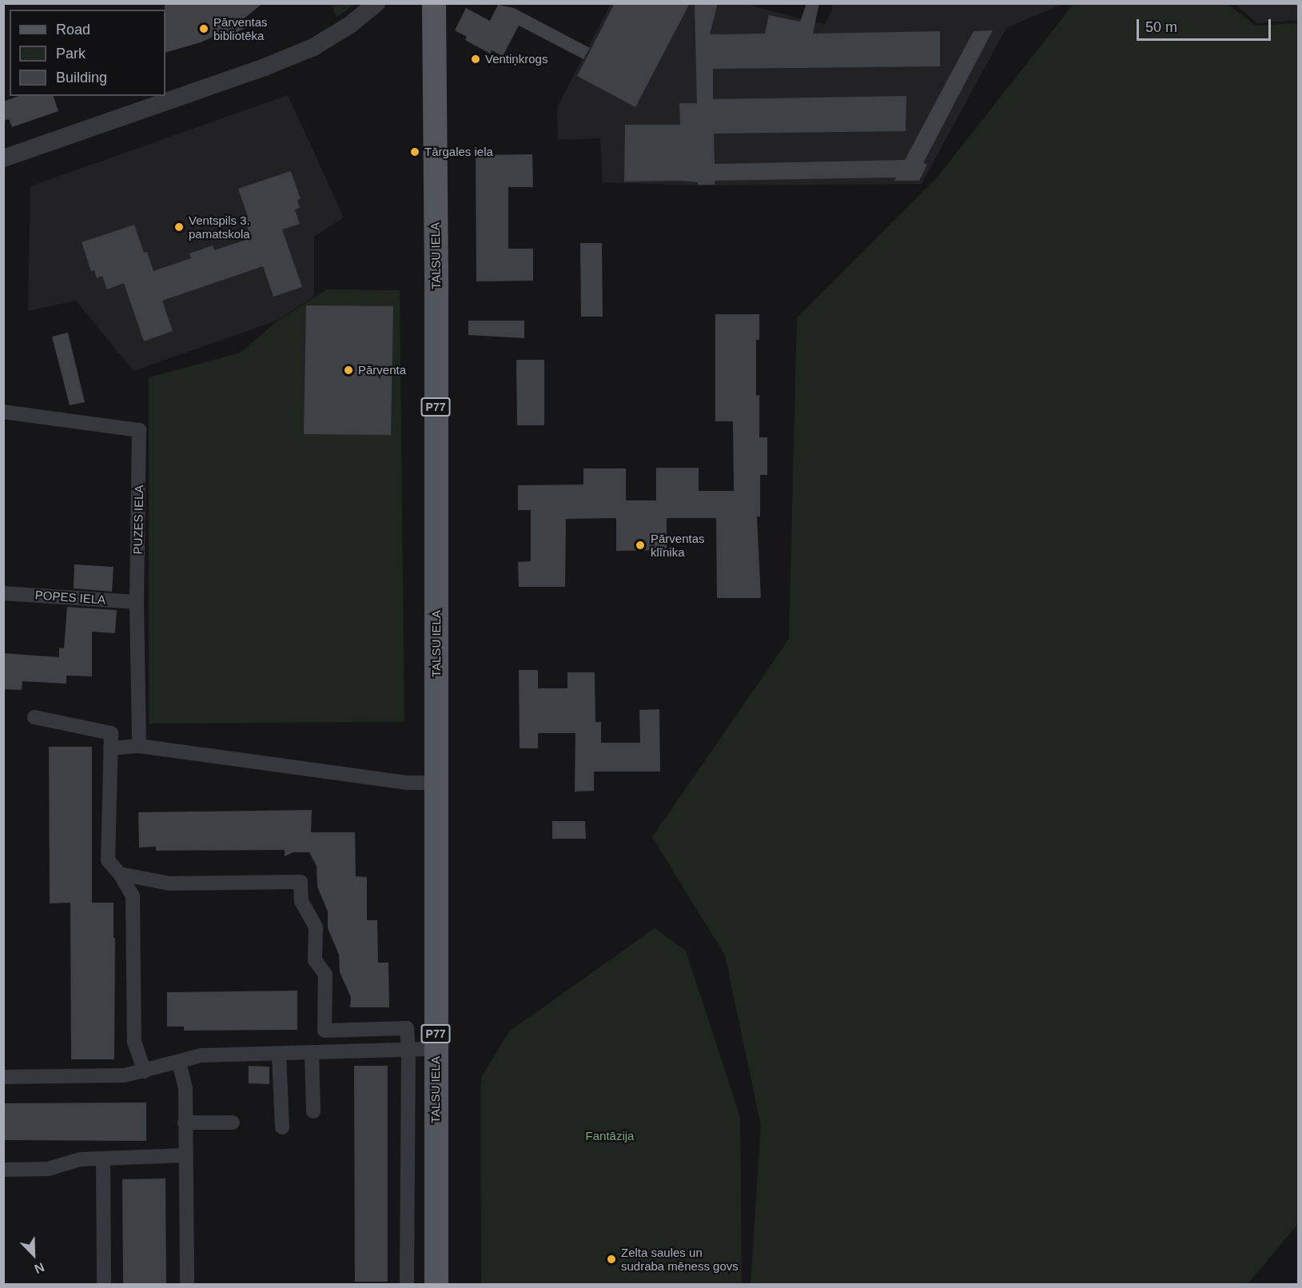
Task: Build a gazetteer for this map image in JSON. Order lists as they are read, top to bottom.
{
  "streets": {
    "main road": ["TALSU IELA", "P77"],
    "street": ["PUZES IELA", "POPES IELA"]
  },
  "crossings": [
    ["PUZES IELA", "POPES IELA"]
  ],
  "parks": ["Fantāzija"],
  "places": [
    "Pārventas bibliotēka",
    "Ventiņkrogs",
    "Tārgales iela",
    "Ventspils 3. pamatskola",
    "Pārventa",
    "Pārventas klīnika",
    "Zelta saules un sudraba mēness govs"
  ],
  "legend": ["Road", "Park", "Building"],
  "scale_bar": "50 m",
  "north": "bottom right"
}
